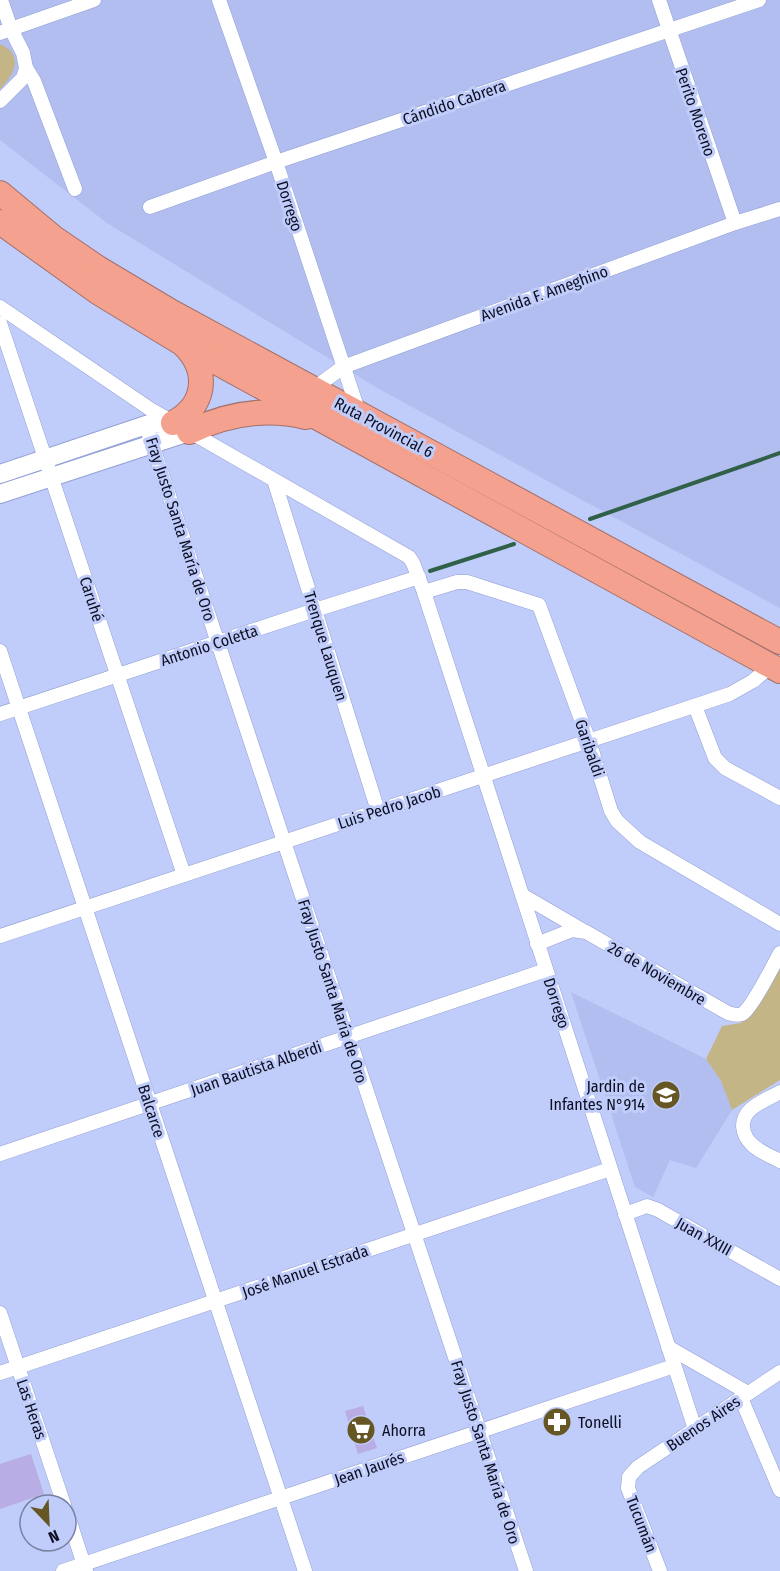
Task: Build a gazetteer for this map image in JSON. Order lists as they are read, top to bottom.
{
  "streets": {
    "highway": ["Ruta Provincial 6"],
    "street": [
      "Cándido Cabrera",
      "Perito Moreno",
      "Dorrego",
      "Avenida F. Ameghino",
      "Fray Justo Santa María de Oro",
      "Caruhé",
      "Antonio Coletta",
      "Trenque Lauquen",
      "Garibaldi",
      "Luis Pedro Jacob",
      "26 de Noviembre",
      "Juan Bautista Alberdi",
      "Balcarce",
      "Juan XXIII",
      "José Manuel Estrada",
      "Las Heras",
      "Buenos Aires",
      "Jean Jaurés",
      "Tucumán"
    ]
  },
  "crossings": [
    ["Cándido Cabrera", "Perito Moreno"],
    ["Cándido Cabrera", "Dorrego"],
    ["Perito Moreno", "Avenida F. Ameghino"],
    ["Dorrego", "Avenida F. Ameghino"],
    ["Dorrego", "Ruta Provincial 6"],
    ["Dorrego", "Antonio Coletta"],
    ["Dorrego", "Garibaldi"],
    ["Dorrego", "Luis Pedro Jacob"],
    ["Dorrego", "26 de Noviembre"],
    ["Dorrego", "Juan Bautista Alberdi"],
    ["Dorrego", "Juan XXIII"],
    ["Dorrego", "José Manuel Estrada"],
    ["Dorrego", "Buenos Aires"],
    ["Dorrego", "Jean Jaurés"],
    ["Avenida F. Ameghino", "Ruta Provincial 6"],
    ["Ruta Provincial 6", "Luis Pedro Jacob"],
    ["Fray Justo Santa María de Oro", "Antonio Coletta"],
    ["Fray Justo Santa María de Oro", "Luis Pedro Jacob"],
    ["Fray Justo Santa María de Oro", "Juan Bautista Alberdi"],
    ["Fray Justo Santa María de Oro", "José Manuel Estrada"],
    ["Fray Justo Santa María de Oro", "Jean Jaurés"],
    ["Caruhé", "Antonio Coletta"],
    ["Caruhé", "Luis Pedro Jacob"],
    ["Antonio Coletta", "Trenque Lauquen"],
    ["Antonio Coletta", "Balcarce"],
    ["Trenque Lauquen", "Luis Pedro Jacob"],
    ["Garibaldi", "Luis Pedro Jacob"],
    ["Luis Pedro Jacob", "Balcarce"],
    ["Juan Bautista Alberdi", "Balcarce"],
    ["Balcarce", "José Manuel Estrada"],
    ["Balcarce", "Jean Jaurés"],
    ["José Manuel Estrada", "Las Heras"],
    ["Buenos Aires", "Tucumán"]
  ],
  "places": {
    "school or university": ["Jardin de Infantes N°914"],
    "pharmacy": ["Tonelli"],
    "supermarket": ["Ahorra"]
  },
  "north": "bottom right"
}
